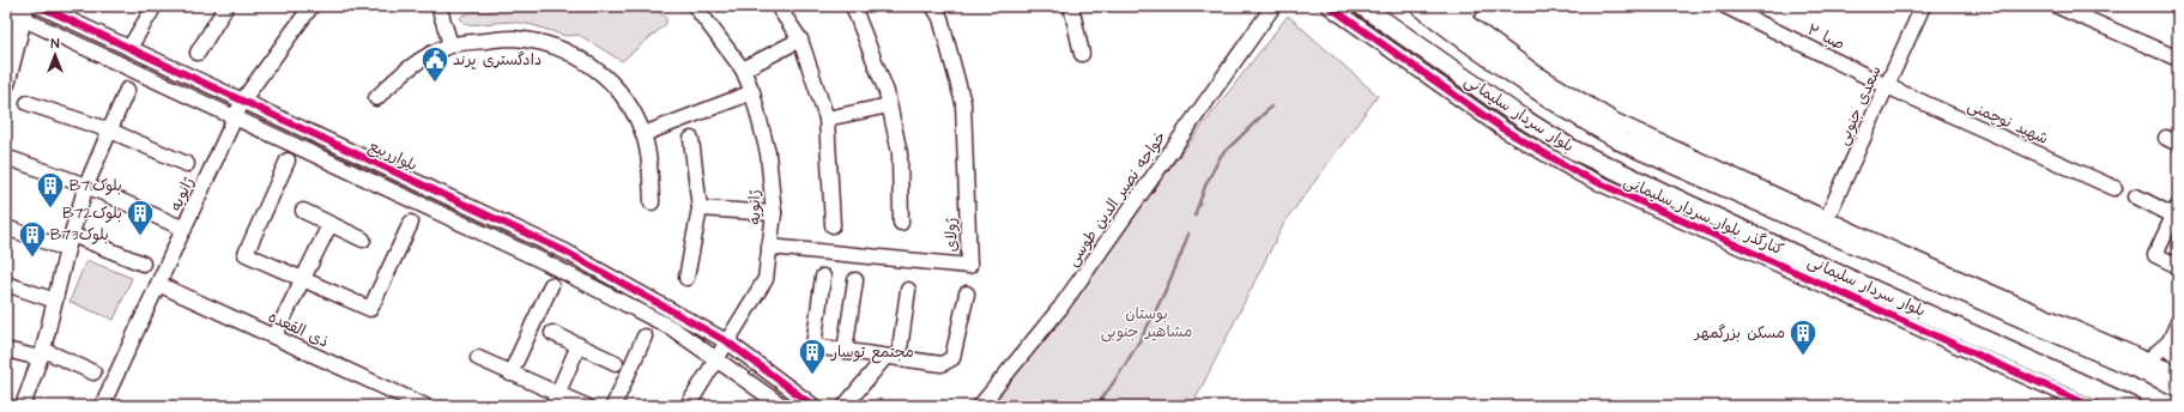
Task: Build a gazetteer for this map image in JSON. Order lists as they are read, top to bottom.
{
  "streets": {
    "main road": ["بلوار سردار سلیمانی"],
    "street": [
      "صبا ۲",
      "سعدی جنوبی",
      "شهید نوچمنی",
      "بلوارربیع",
      "ژانویه",
      "خواجه نصیر الدین طوسی",
      "کنارگذر بلوار سردار سلیمانی",
      "ژولای",
      "ذی القعده"
    ]
  },
  "crossings": [
    ["صبا ۲", "سعدی جنوبی"],
    ["صبا ۲", "شهید نوچمنی"],
    ["سعدی جنوبی", "شهید نوچمنی"],
    ["بلوارربیع", "ژانویه"],
    ["ژانویه", "ژولای"],
    ["ژانویه", "ذی القعده"]
  ],
  "parks": ["بوستان مشاهیر جنوبی"],
  "places": {
    "public building": ["دادگستری پرند"],
    "building": [
      "B71بلوک",
      "B72بلوک",
      "B73بلوک",
      "مسکن بزرگمهر",
      "مجتمع توسار"
    ]
  },
  "north": "top"
}
